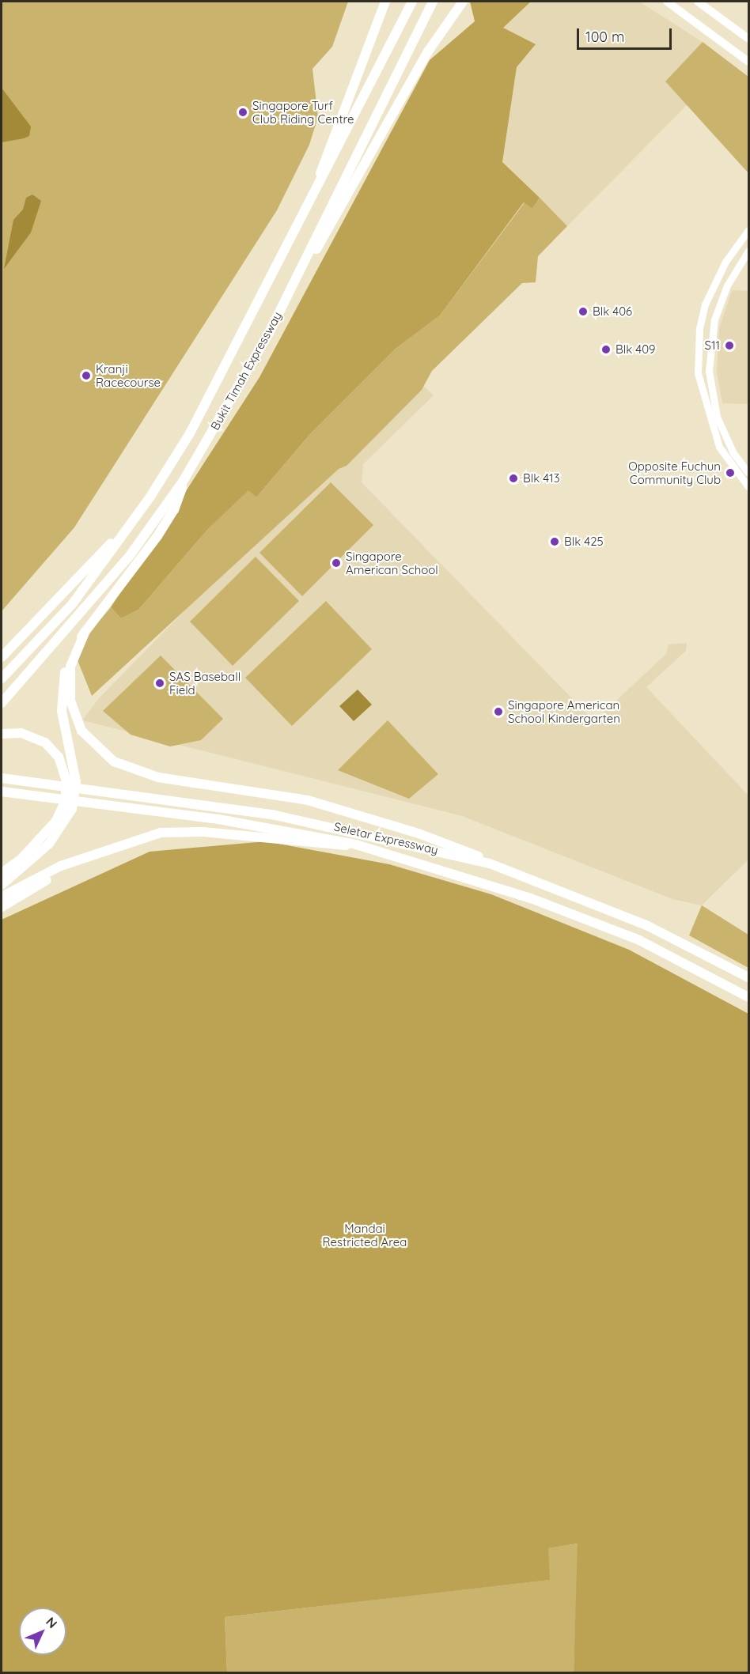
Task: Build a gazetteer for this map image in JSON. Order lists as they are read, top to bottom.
{
  "streets": {
    "highway": ["Bukit Timah Expressway", "Seletar Expressway"]
  },
  "parks": ["Mandai Restricted Area"],
  "places": [
    "Singapore Turf Club Riding Centre",
    "Blk 406",
    "S11",
    "Blk 409",
    "Kranji Racecourse",
    "Opposite Fuchun Community Club",
    "Blk 413",
    "Blk 425",
    "Singapore American School",
    "SAS Baseball Field",
    "Singapore American School Kindergarten"
  ],
  "scale_bar": "100 m",
  "north": "top right"
}
